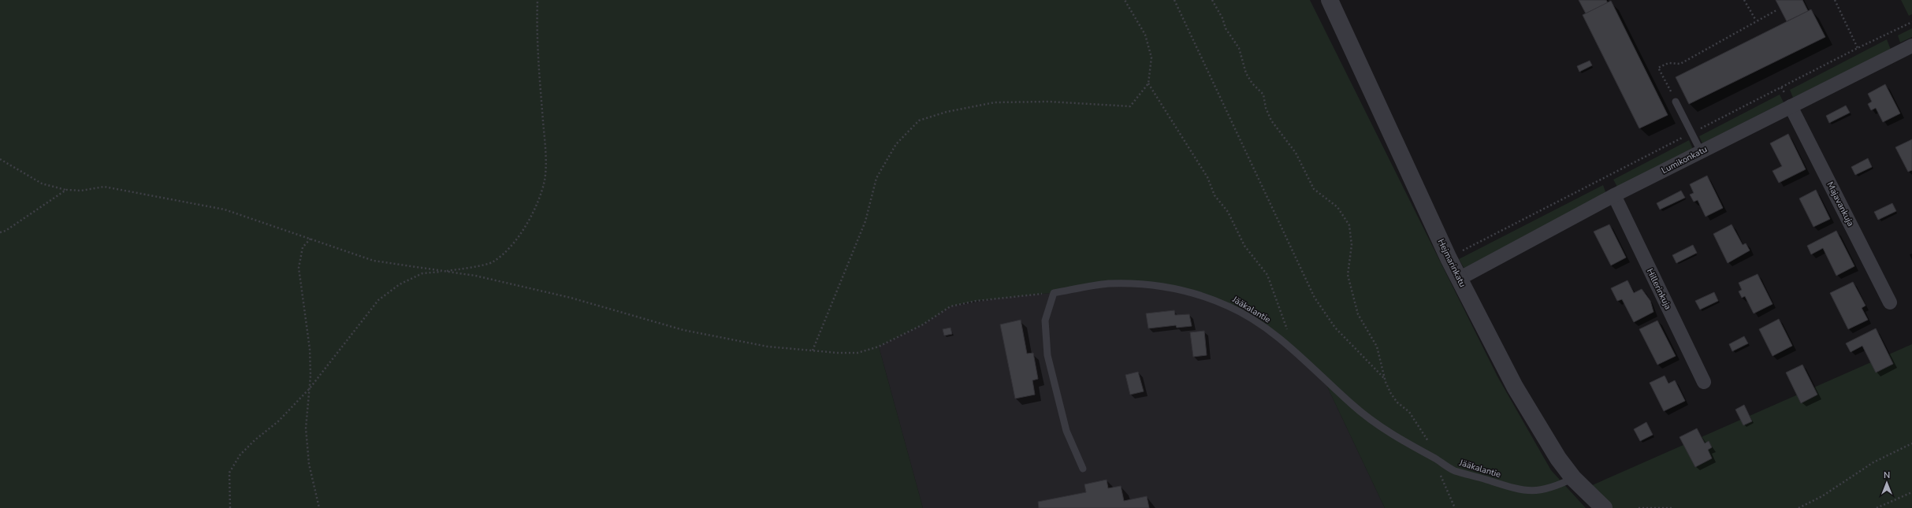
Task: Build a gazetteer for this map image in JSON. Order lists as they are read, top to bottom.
{
  "streets": {
    "street": [
      "Lumikonkatu",
      "Majavankuja",
      "Hejmarinkatu",
      "Hillerinkuja"
    ],
    "lane": ["Jääkalantie"]
  },
  "crossings": [
    ["Lumikonkatu", "Majavankuja"],
    ["Lumikonkatu", "Hejmarinkatu"],
    ["Lumikonkatu", "Hillerinkuja"],
    ["Hejmarinkatu", "Jääkalantie"]
  ],
  "north": "top"
}
